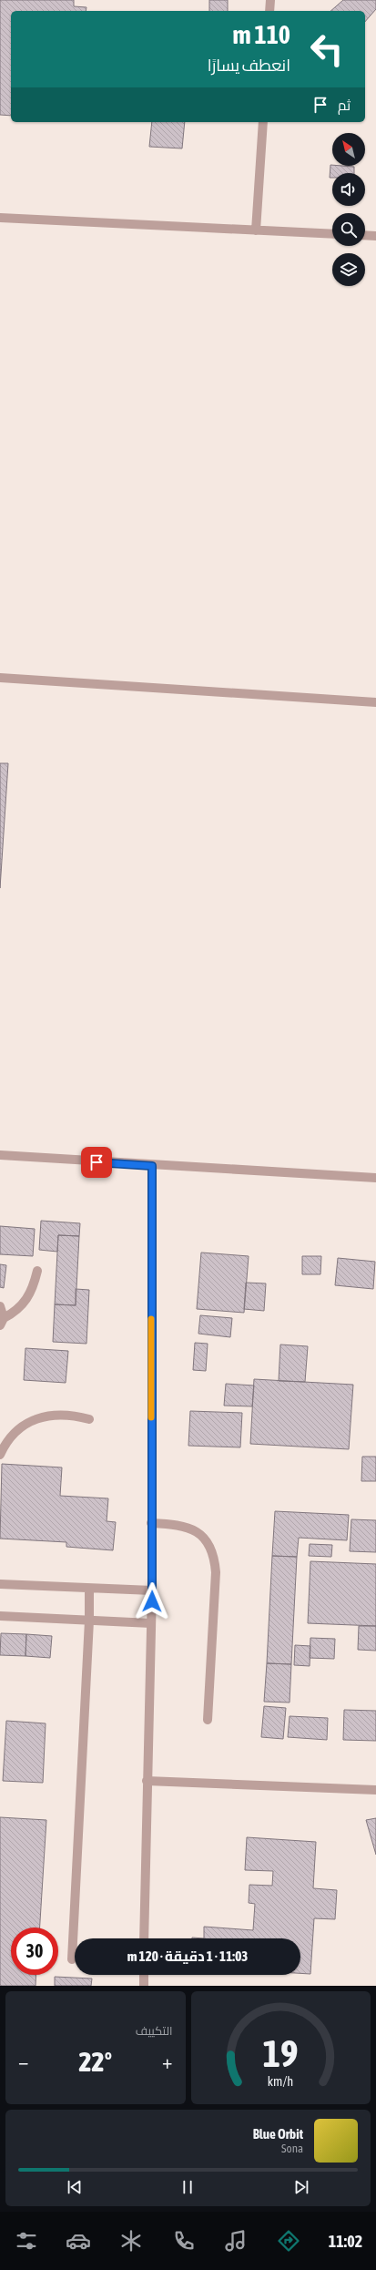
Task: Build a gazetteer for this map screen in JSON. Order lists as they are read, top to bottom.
{
  "north": "top left",
  "page": {
    "turn": ["110 m", "انعطف يسارًا"],
    "then": "ثم",
    "limit": "30",
    "trip": "11:03 · 1 دقيقة · 120 m",
    "tile": "التكييف",
    "heat": ["−", "22°", "+"],
    "song": ["Blue Orbit", "Sona"],
    "tabs": "11:02",
    "gauge": ["19", "km/h"]
  }
}
